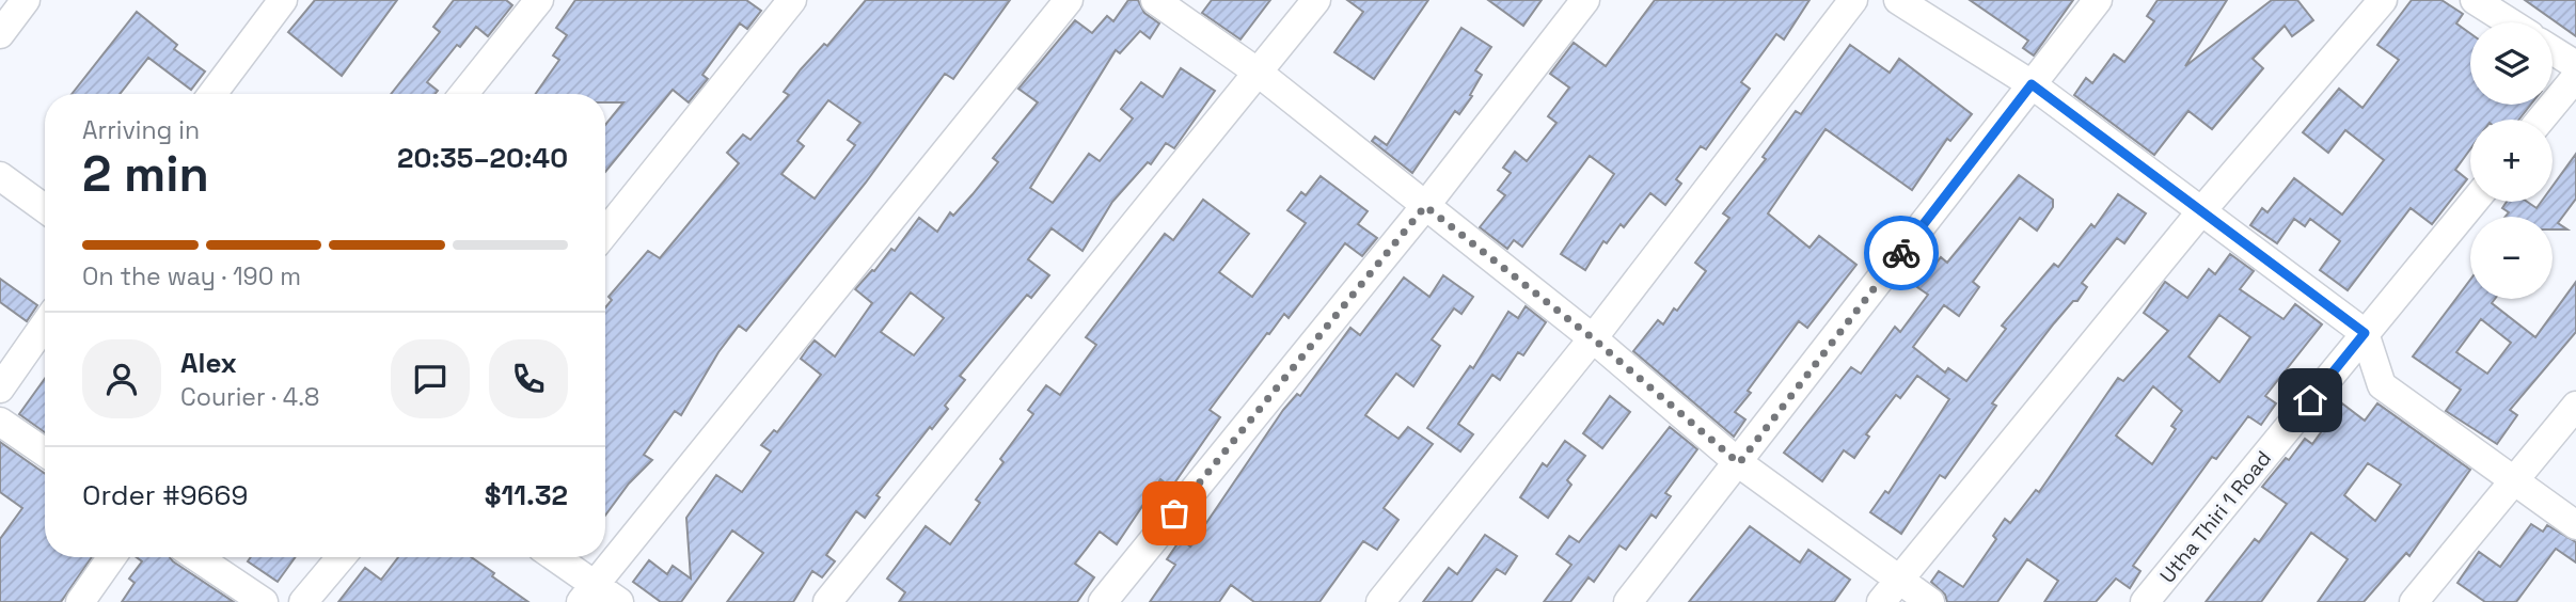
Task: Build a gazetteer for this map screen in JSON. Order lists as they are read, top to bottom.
{
  "streets": {
    "street": ["Utha Thiri 1 Road"]
  },
  "page": {
    "map_buttons": ["+", "−"],
    "heading": ["2 min", "Arriving in", "20:35–20:40"],
    "panel": [
      "Alex",
      "Courier · 4.8",
      "Order #9669",
      "$11.32"
    ],
    "bar": "On the way · 190 m"
  }
}
